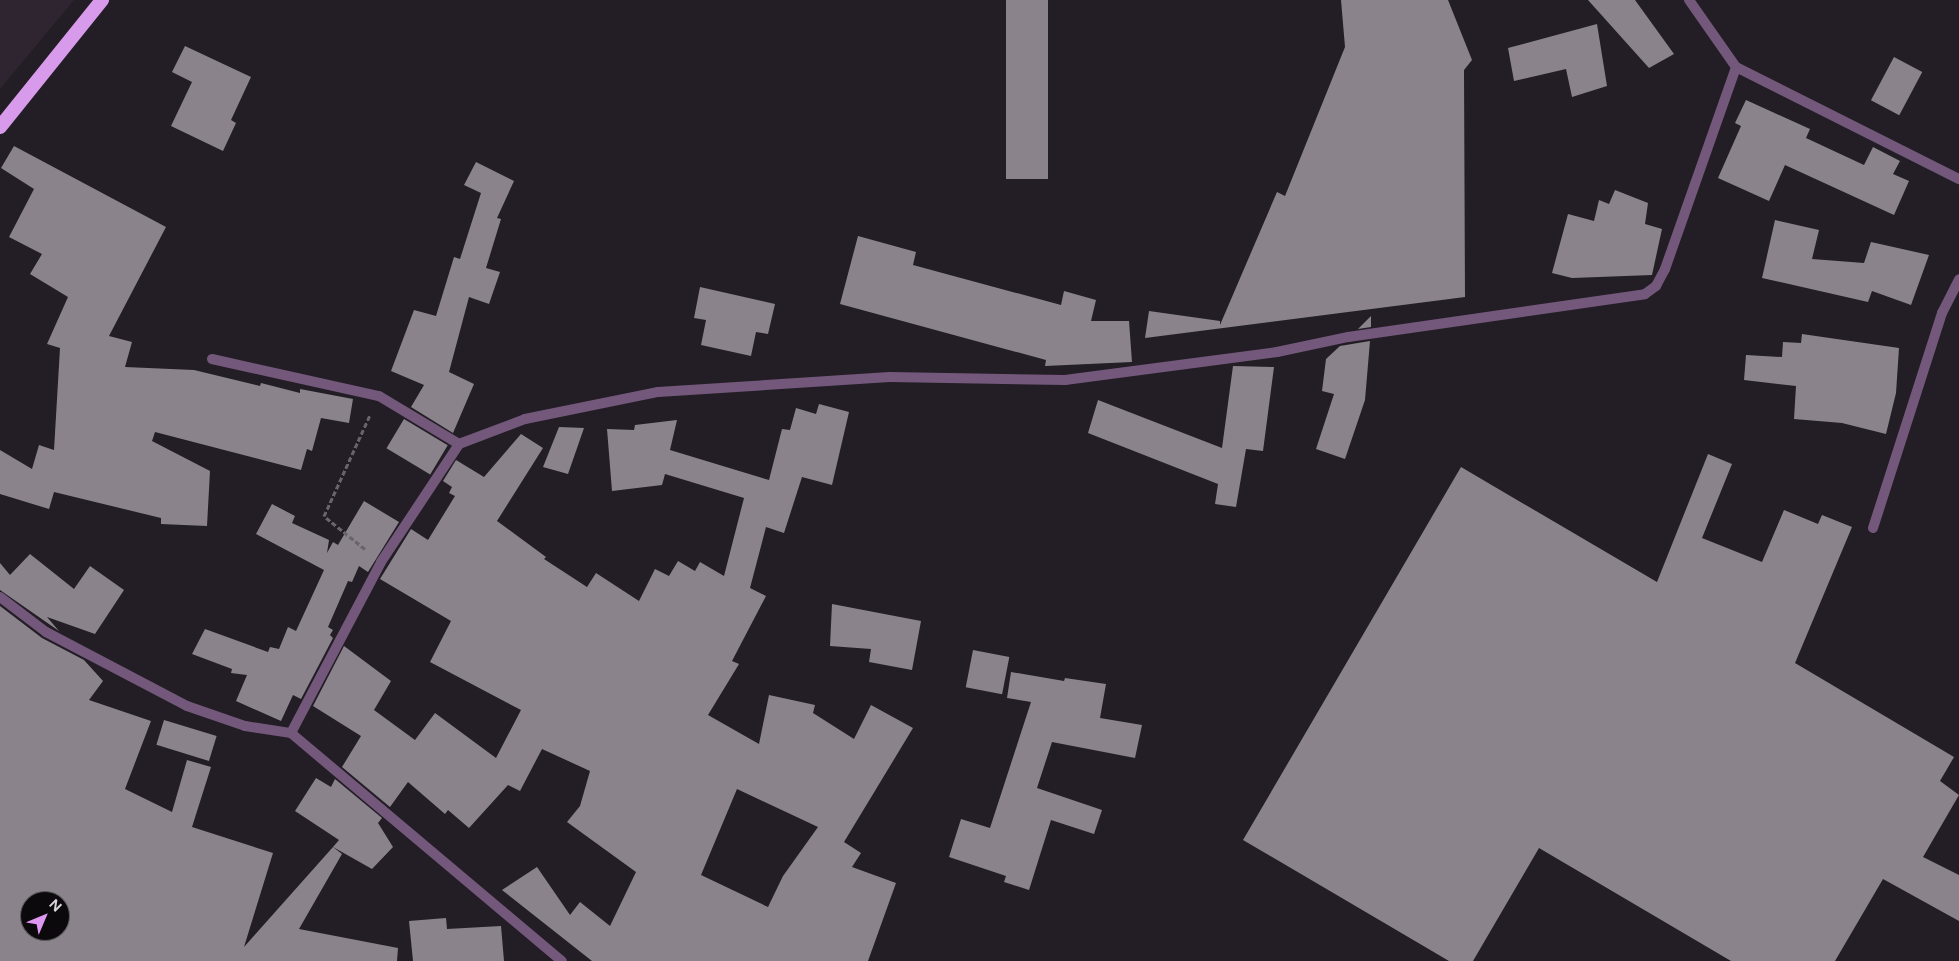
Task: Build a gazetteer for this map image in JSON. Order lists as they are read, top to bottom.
{
  "north": "top right"
}
